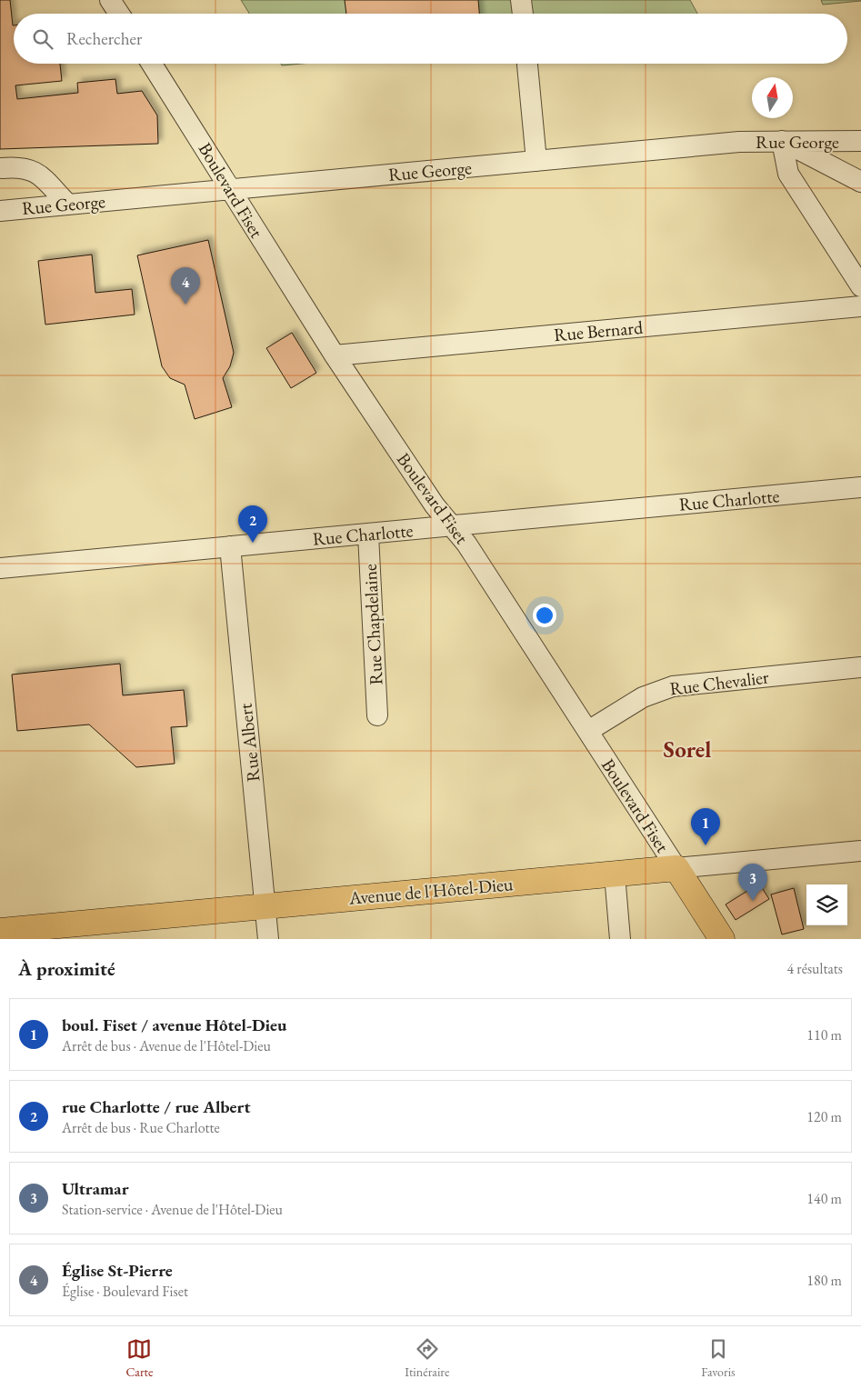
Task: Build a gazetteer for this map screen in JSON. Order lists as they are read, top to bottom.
{
  "streets": {
    "main road": ["Boulevard Fiset", "Avenue de l'Hôtel-Dieu"],
    "street": [
      "Rue George",
      "Rue Bernard",
      "Rue Charlotte",
      "Rue Chapdelaine",
      "Rue Chevalier",
      "Rue Albert"
    ]
  },
  "crossings": [
    ["Rue George", "Boulevard Fiset"],
    ["Boulevard Fiset", "Rue Bernard"],
    ["Boulevard Fiset", "Rue Charlotte"],
    ["Boulevard Fiset", "Rue Chevalier"],
    ["Boulevard Fiset", "Avenue de l'Hôtel-Dieu"],
    ["Rue Charlotte", "Rue Chapdelaine"],
    ["Rue Charlotte", "Rue Albert"],
    ["Rue Albert", "Avenue de l'Hôtel-Dieu"]
  ],
  "districts": ["Sorel"],
  "north": "top",
  "page": {
    "search": "Rechercher",
    "pins": [
      "4",
      "2",
      "1",
      "3"
    ],
    "heading": ["À proximité", "4 résultats"],
    "list": [
      {
        "mark": "1",
        "name": "boul. Fiset / avenue Hôtel-Dieu",
        "note": "Arrêt de bus · Avenue de l'Hôtel-Dieu",
        "value": "110 m"
      },
      {
        "mark": "2",
        "name": "rue Charlotte / rue Albert",
        "note": "Arrêt de bus · Rue Charlotte",
        "value": "120 m"
      },
      {
        "mark": "3",
        "name": "Ultramar",
        "note": "Station-service · Avenue de l'Hôtel-Dieu",
        "value": "140 m"
      },
      {
        "mark": "4",
        "name": "Église St-Pierre",
        "note": "Église · Boulevard Fiset",
        "value": "180 m"
      }
    ],
    "nav": ["Carte", "Itinéraire", "Favoris"]
  }
}
